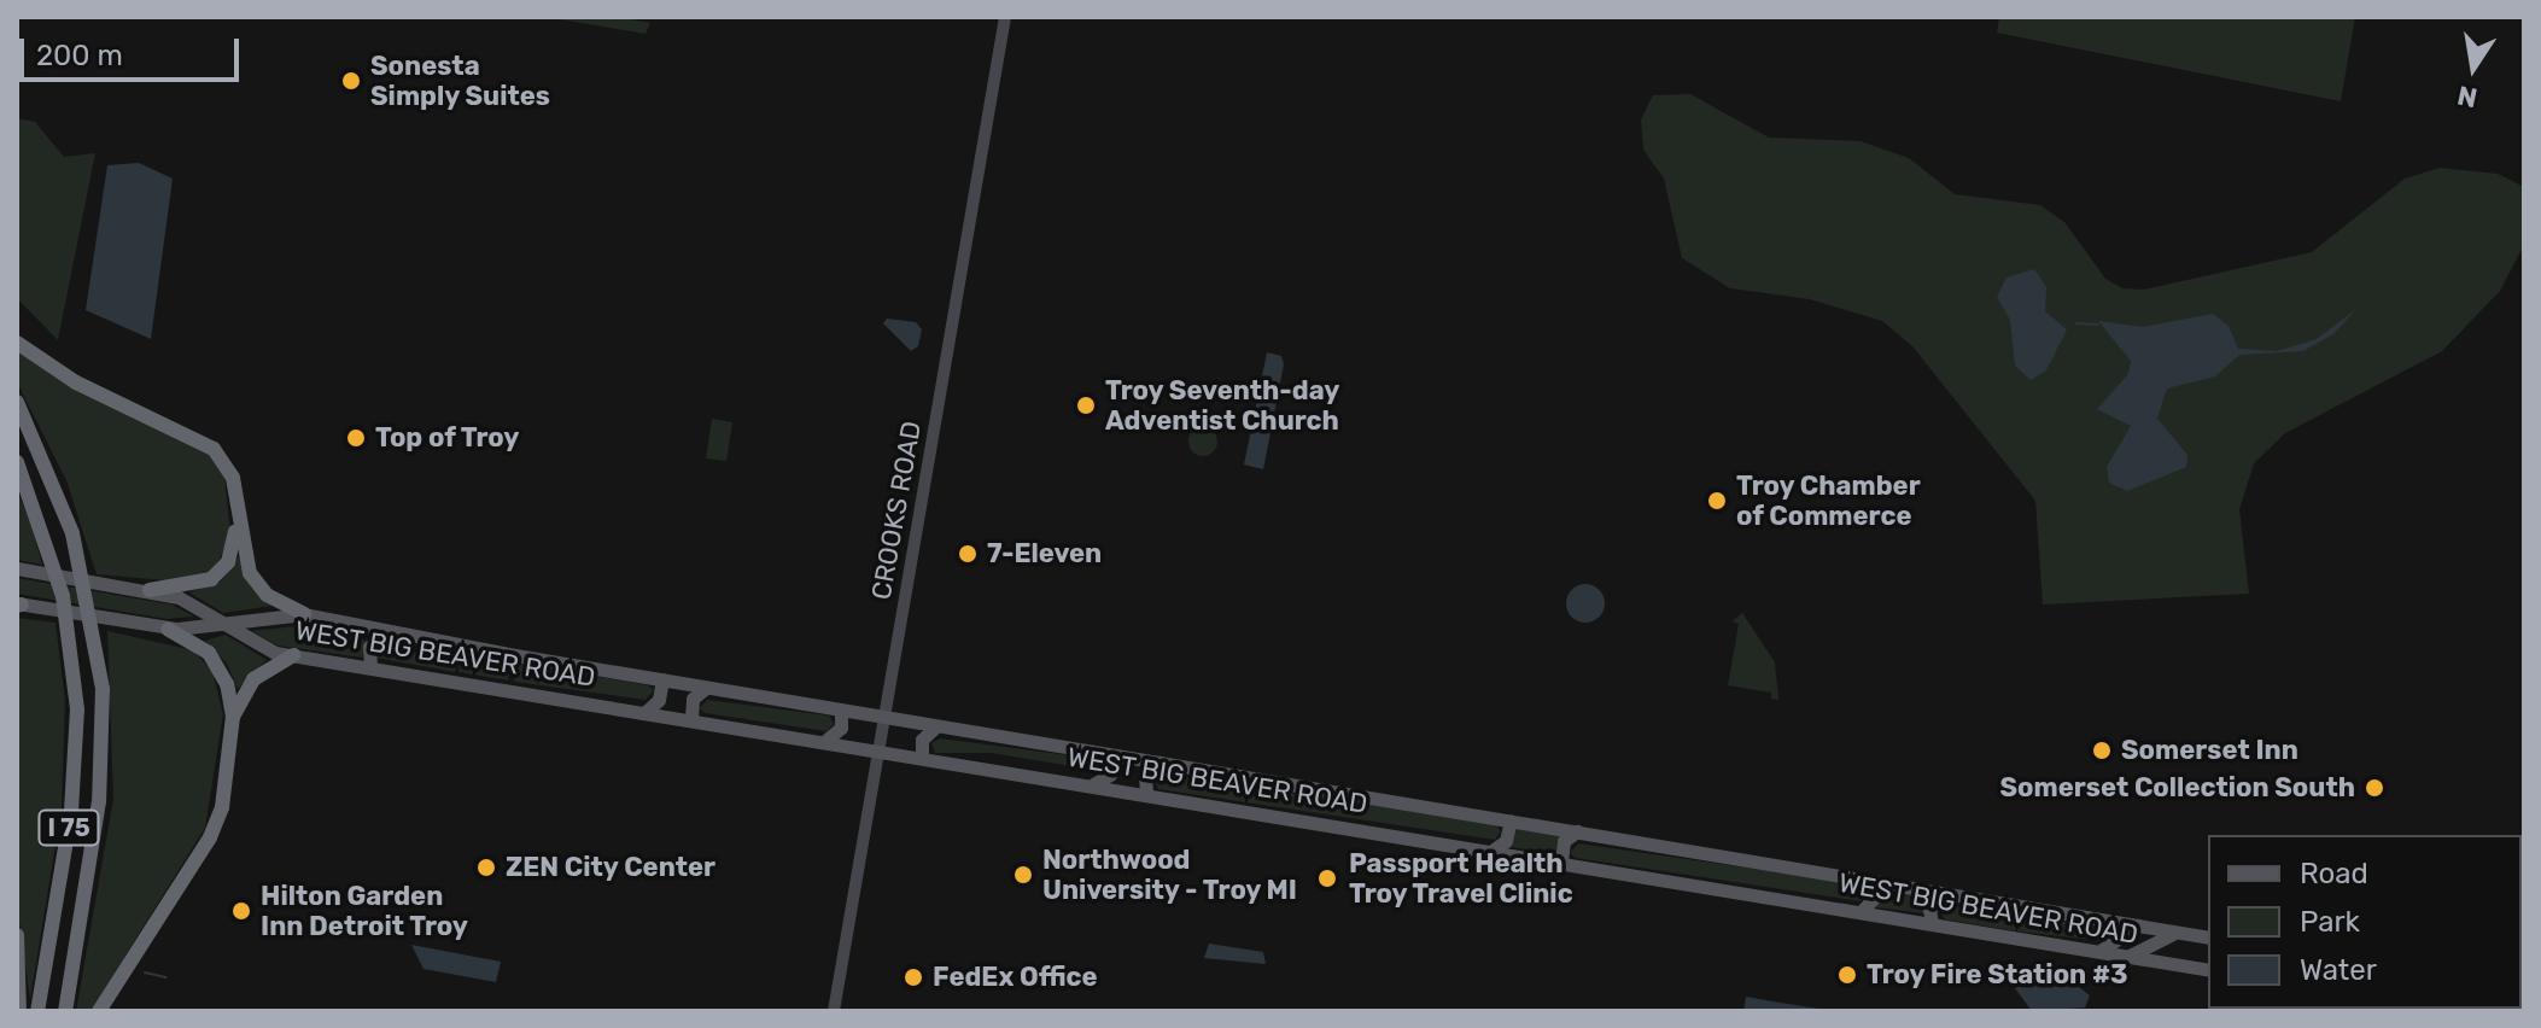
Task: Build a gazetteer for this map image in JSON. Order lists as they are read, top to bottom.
{
  "streets": {
    "highway": ["I 75"],
    "main road": ["CROOKS ROAD", "WEST BIG BEAVER ROAD"]
  },
  "crossings": [
    ["CROOKS ROAD", "WEST BIG BEAVER ROAD"]
  ],
  "places": [
    "Sonesta Simply Suites",
    "Troy Seventh-day Adventist Church",
    "Top of Troy",
    "Troy Chamber of Commerce",
    "7-Eleven",
    "Somerset Inn",
    "Somerset Collection South",
    "ZEN City Center",
    "Northwood University - Troy MI",
    "Passport Health Troy Travel Clinic",
    "Hilton Garden Inn Detroit Troy",
    "Troy Fire Station #3",
    "FedEx Office"
  ],
  "legend": ["Road", "Park", "Water"],
  "scale_bar": "200 m",
  "north": "bottom"
}
